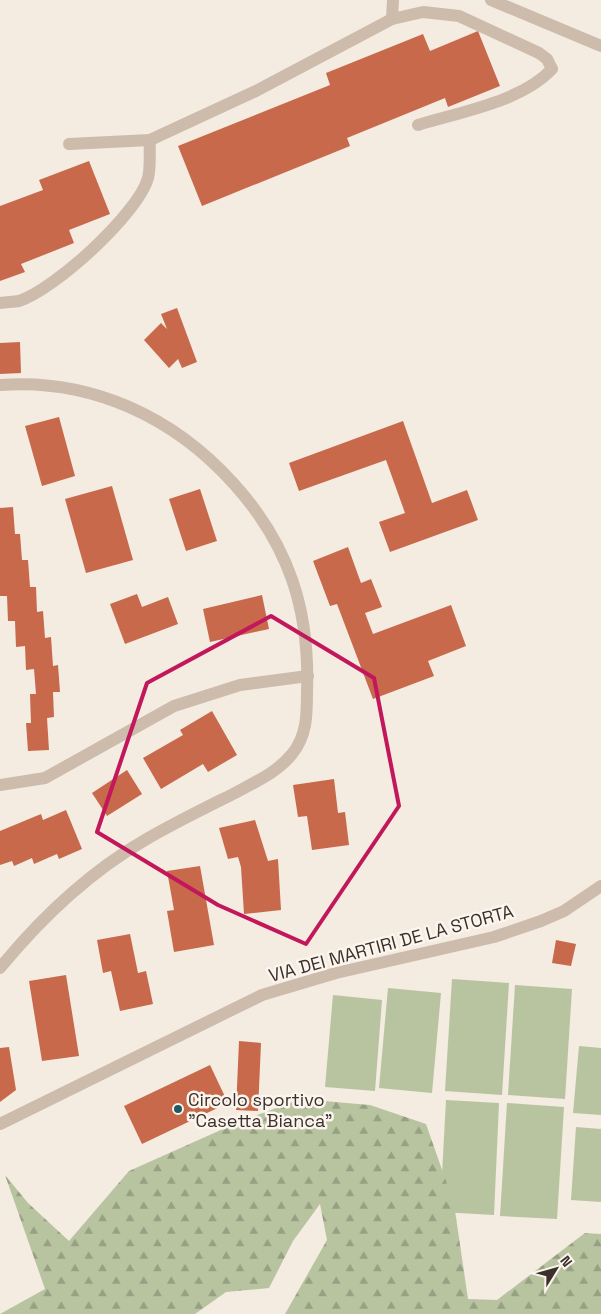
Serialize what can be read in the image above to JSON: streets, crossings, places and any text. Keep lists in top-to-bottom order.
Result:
{
  "streets": {
    "street": ["VIA DEI MARTIRI DE LA STORTA"]
  },
  "places": ["Circolo sportivo \"Casetta Bianca\""],
  "north": "top right"
}
